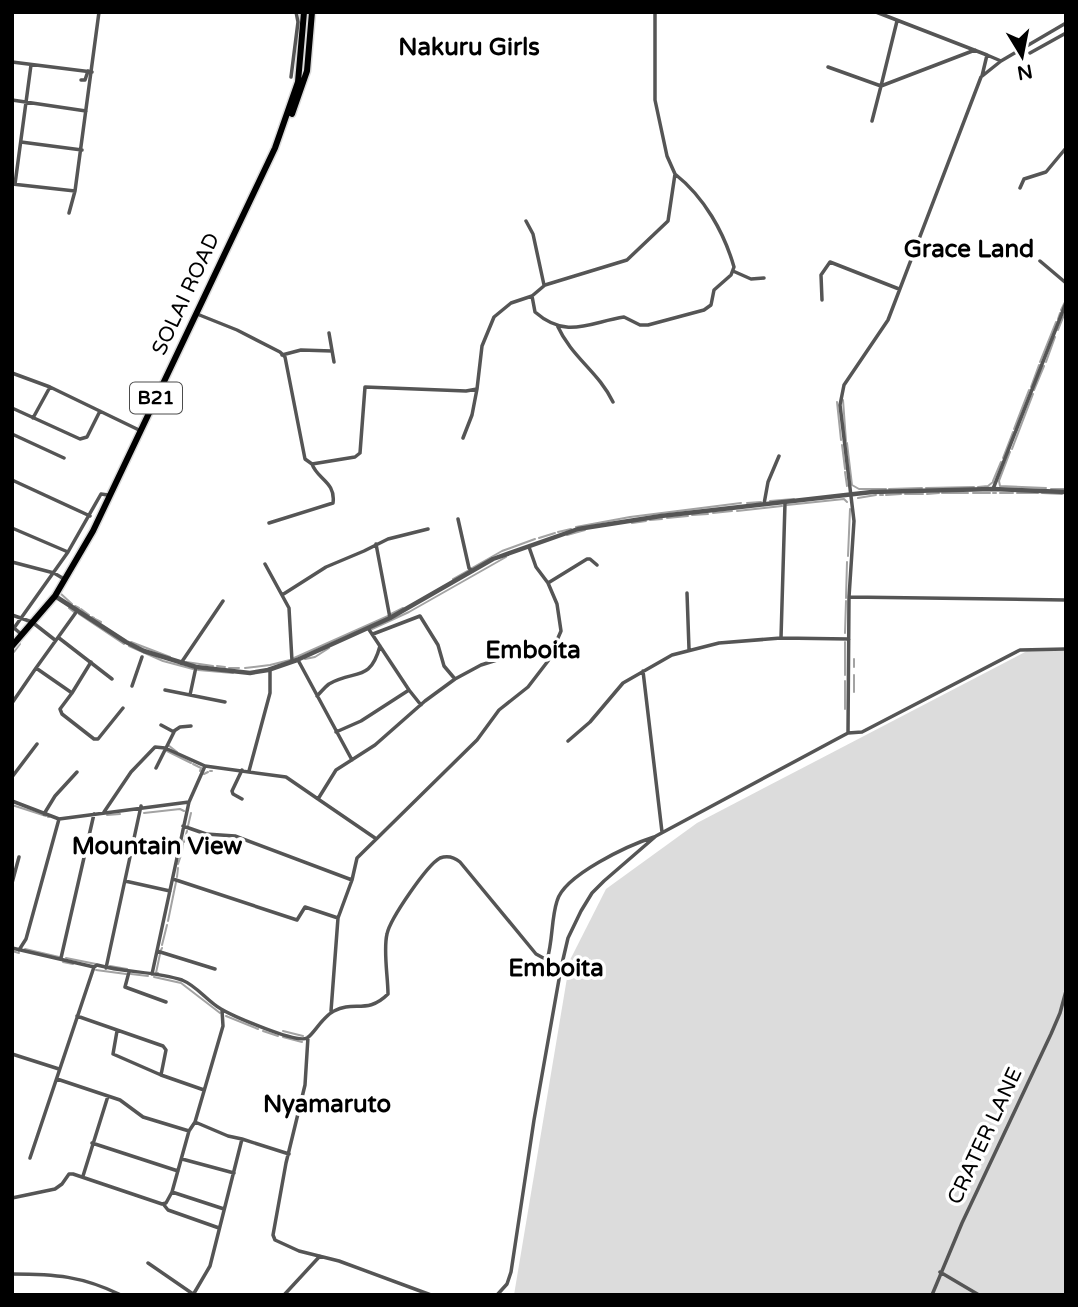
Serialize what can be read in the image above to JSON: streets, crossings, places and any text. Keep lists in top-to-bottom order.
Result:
{
  "streets": {
    "highway": ["SOLAI ROAD", "B21"],
    "street": ["CRATER LANE"]
  },
  "crossings": [
    ["SOLAI ROAD", "B21"]
  ],
  "districts": [
    "Nakuru Girls",
    "Grace Land",
    "Emboita",
    "Mountain View",
    "Emboita",
    "Nyamaruto"
  ],
  "north": "bottom"
}
